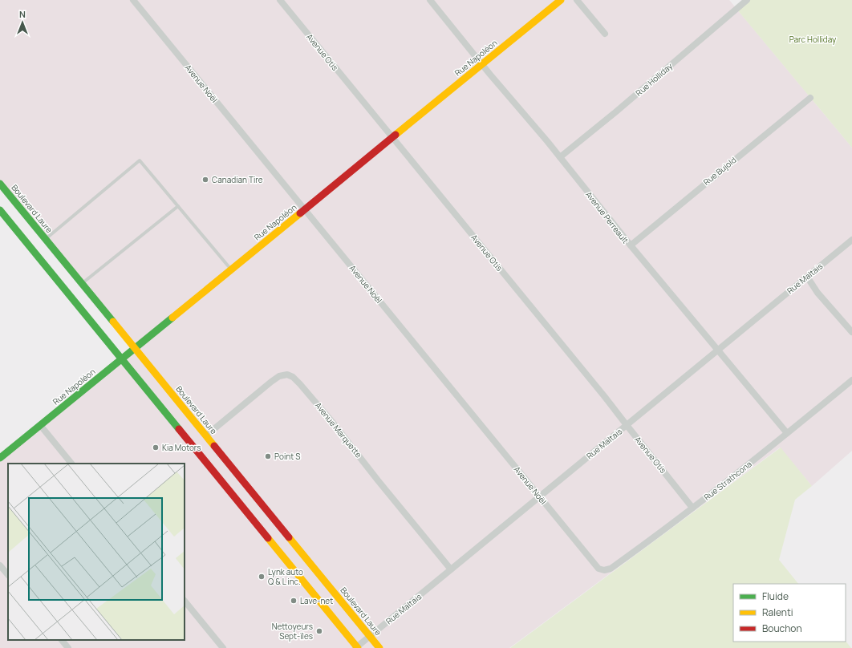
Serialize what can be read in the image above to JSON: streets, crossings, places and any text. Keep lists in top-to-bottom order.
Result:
{
  "streets": {
    "main road": ["Rue Napoléon", "Boulevard Laure"],
    "street": [
      "Avenue Otis",
      "Rue Holliday",
      "Avenue Noël",
      "Rue Bujold",
      "Avenue Perreault",
      "Rue Maltais",
      "Avenue Marquette",
      "Rue Strathcona"
    ]
  },
  "crossings": [
    ["Avenue Otis", "Rue Napoléon"],
    ["Avenue Otis", "Rue Maltais"],
    ["Avenue Otis", "Rue Strathcona"],
    ["Rue Napoléon", "Avenue Noël"],
    ["Rue Napoléon", "Boulevard Laure"],
    ["Rue Napoléon", "Avenue Perreault"],
    ["Rue Holliday", "Avenue Perreault"],
    ["Avenue Noël", "Rue Maltais"],
    ["Avenue Noël", "Rue Strathcona"],
    ["Rue Bujold", "Avenue Perreault"],
    ["Boulevard Laure", "Rue Maltais"],
    ["Boulevard Laure", "Avenue Marquette"],
    ["Avenue Perreault", "Rue Maltais"],
    ["Avenue Perreault", "Rue Strathcona"],
    ["Rue Maltais", "Avenue Marquette"]
  ],
  "parks": ["Parc Holliday"],
  "places": [
    "Canadian Tire",
    "Kia Motors",
    "Point S",
    "Lynk auto Q & L inc.",
    "Lave-net",
    "Nettoyeurs Sept-îles"
  ],
  "legend": ["Fluide", "Ralenti", "Bouchon"],
  "north": "top"
}
